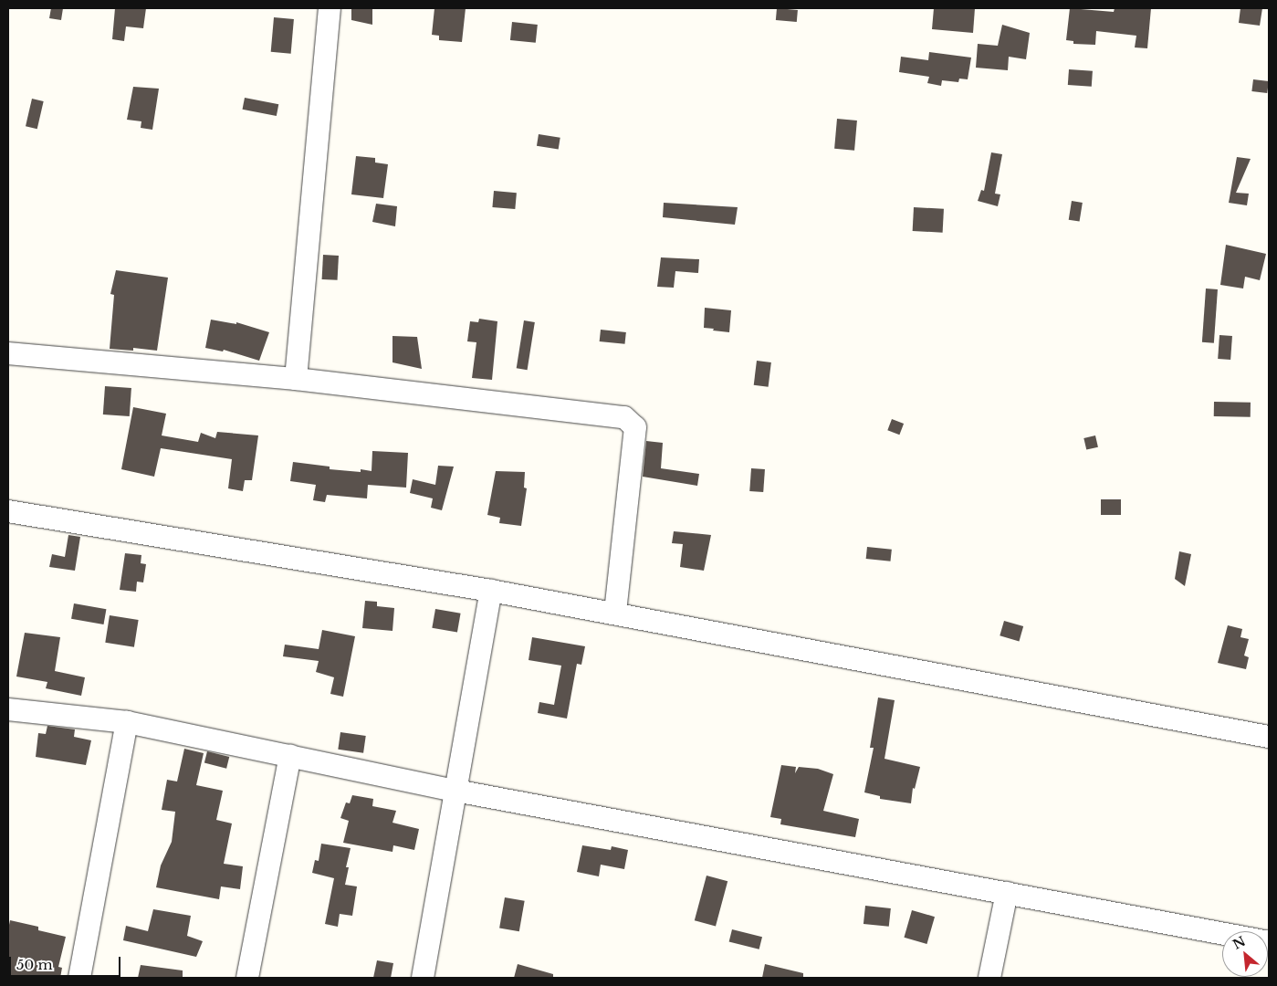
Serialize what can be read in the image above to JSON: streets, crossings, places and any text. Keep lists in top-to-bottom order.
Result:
{
  "scale_bar": "50 m",
  "north": "top left"
}
